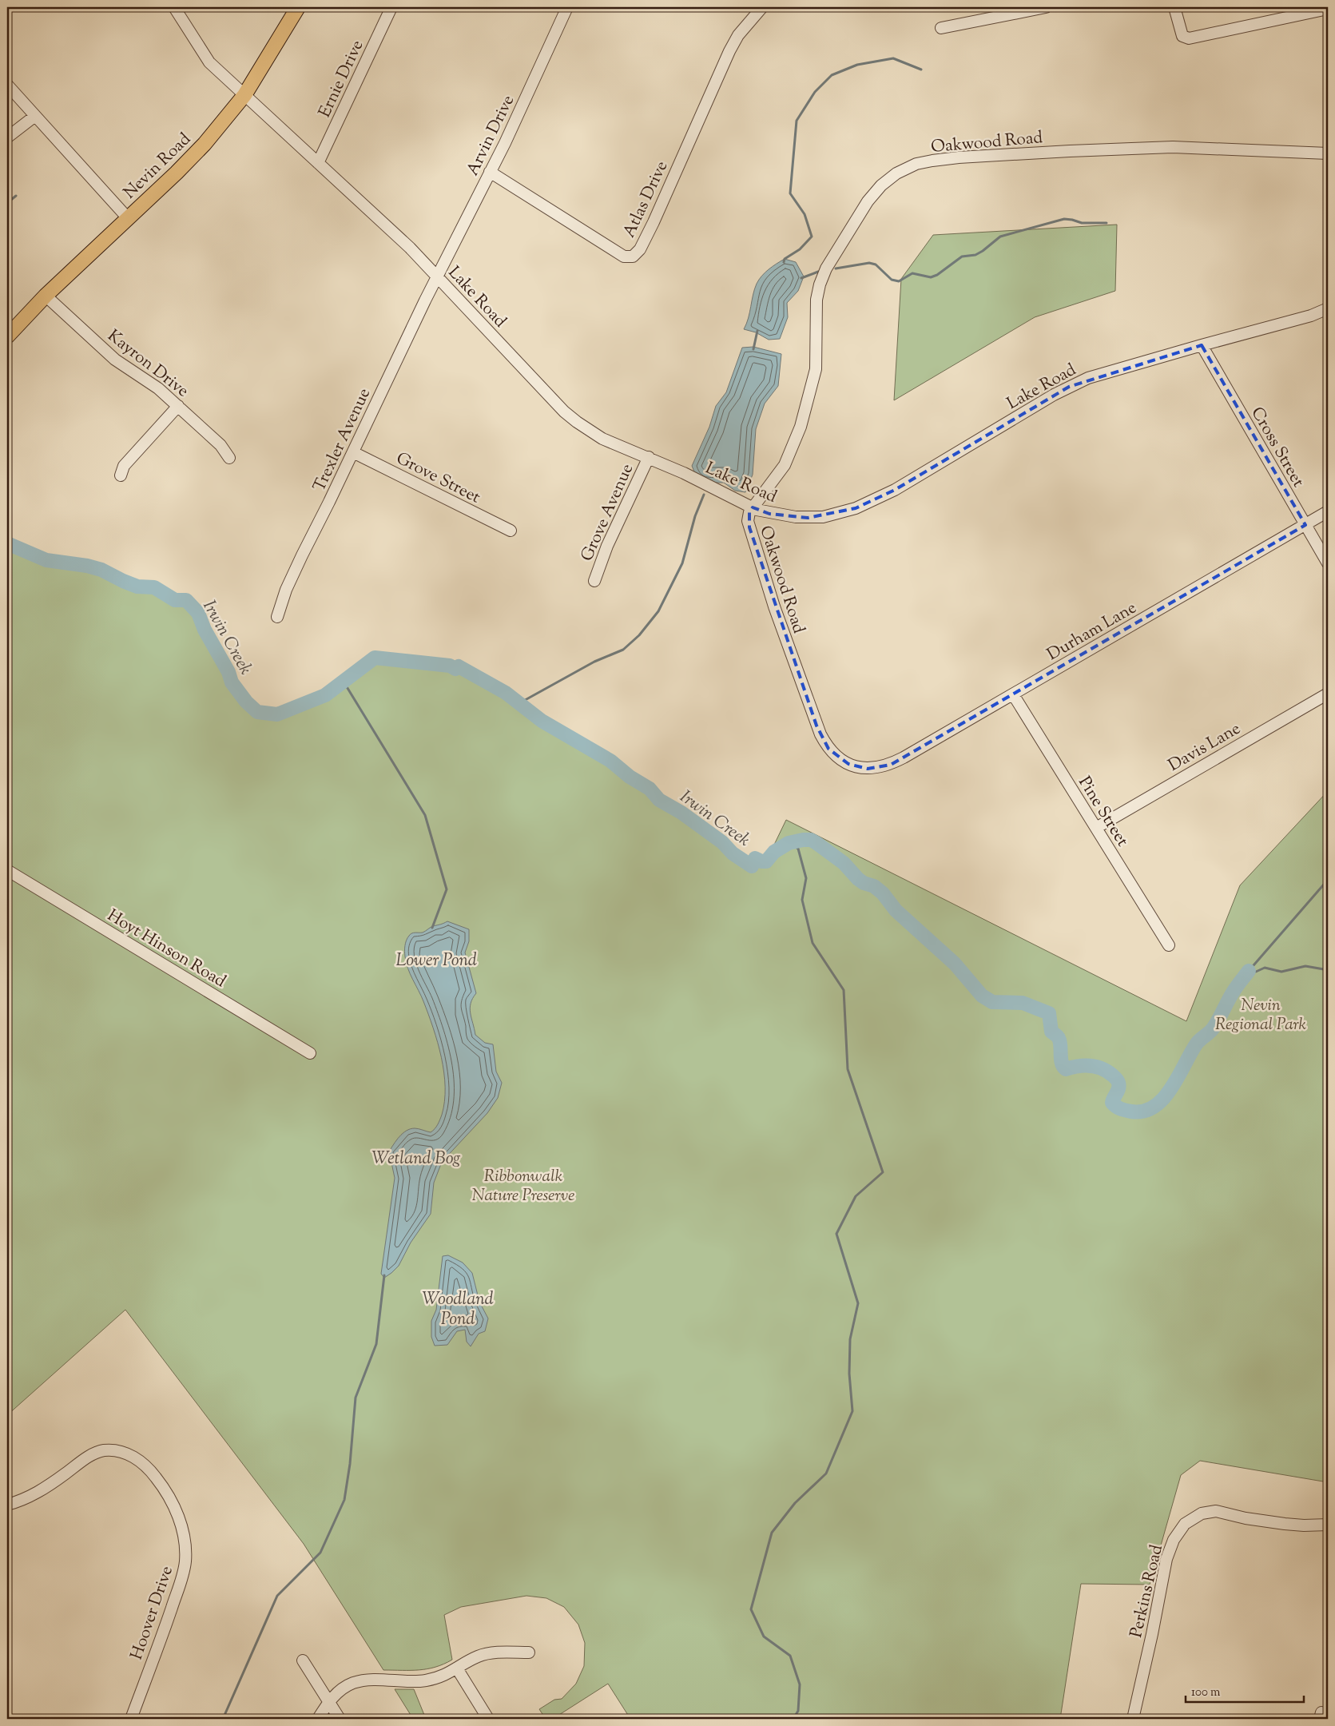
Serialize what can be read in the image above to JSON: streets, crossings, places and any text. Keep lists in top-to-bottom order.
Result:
{
  "streets": {
    "main road": ["Nevin Road"],
    "street": [
      "Ernie Drive",
      "Arvin Drive",
      "Oakwood Road",
      "Atlas Drive",
      "Lake Road",
      "Kayron Drive",
      "Trexler Avenue",
      "Cross Street",
      "Grove Street",
      "Grove Avenue",
      "Durham Lane",
      "Davis Lane",
      "Pine Street",
      "Hoyt Hinson Road",
      "Perkins Road",
      "Hoover Drive"
    ]
  },
  "crossings": [
    ["Ernie Drive", "Lake Road"],
    ["Arvin Drive", "Atlas Drive"],
    ["Arvin Drive", "Lake Road"],
    ["Arvin Drive", "Trexler Avenue"],
    ["Oakwood Road", "Lake Road"],
    ["Oakwood Road", "Durham Lane"],
    ["Nevin Road", "Lake Road"],
    ["Nevin Road", "Kayron Drive"],
    ["Lake Road", "Trexler Avenue"],
    ["Lake Road", "Cross Street"],
    ["Lake Road", "Grove Avenue"],
    ["Trexler Avenue", "Grove Street"],
    ["Cross Street", "Durham Lane"],
    ["Durham Lane", "Pine Street"],
    ["Davis Lane", "Pine Street"]
  ],
  "water": [
    "Irwin Creek",
    "Lower Pond",
    "Wetland Bog",
    "Woodland Pond"
  ],
  "parks": ["Nevin Regional Park", "Ribbonwalk Nature Preserve"],
  "scale_bar": "100 m"
}
